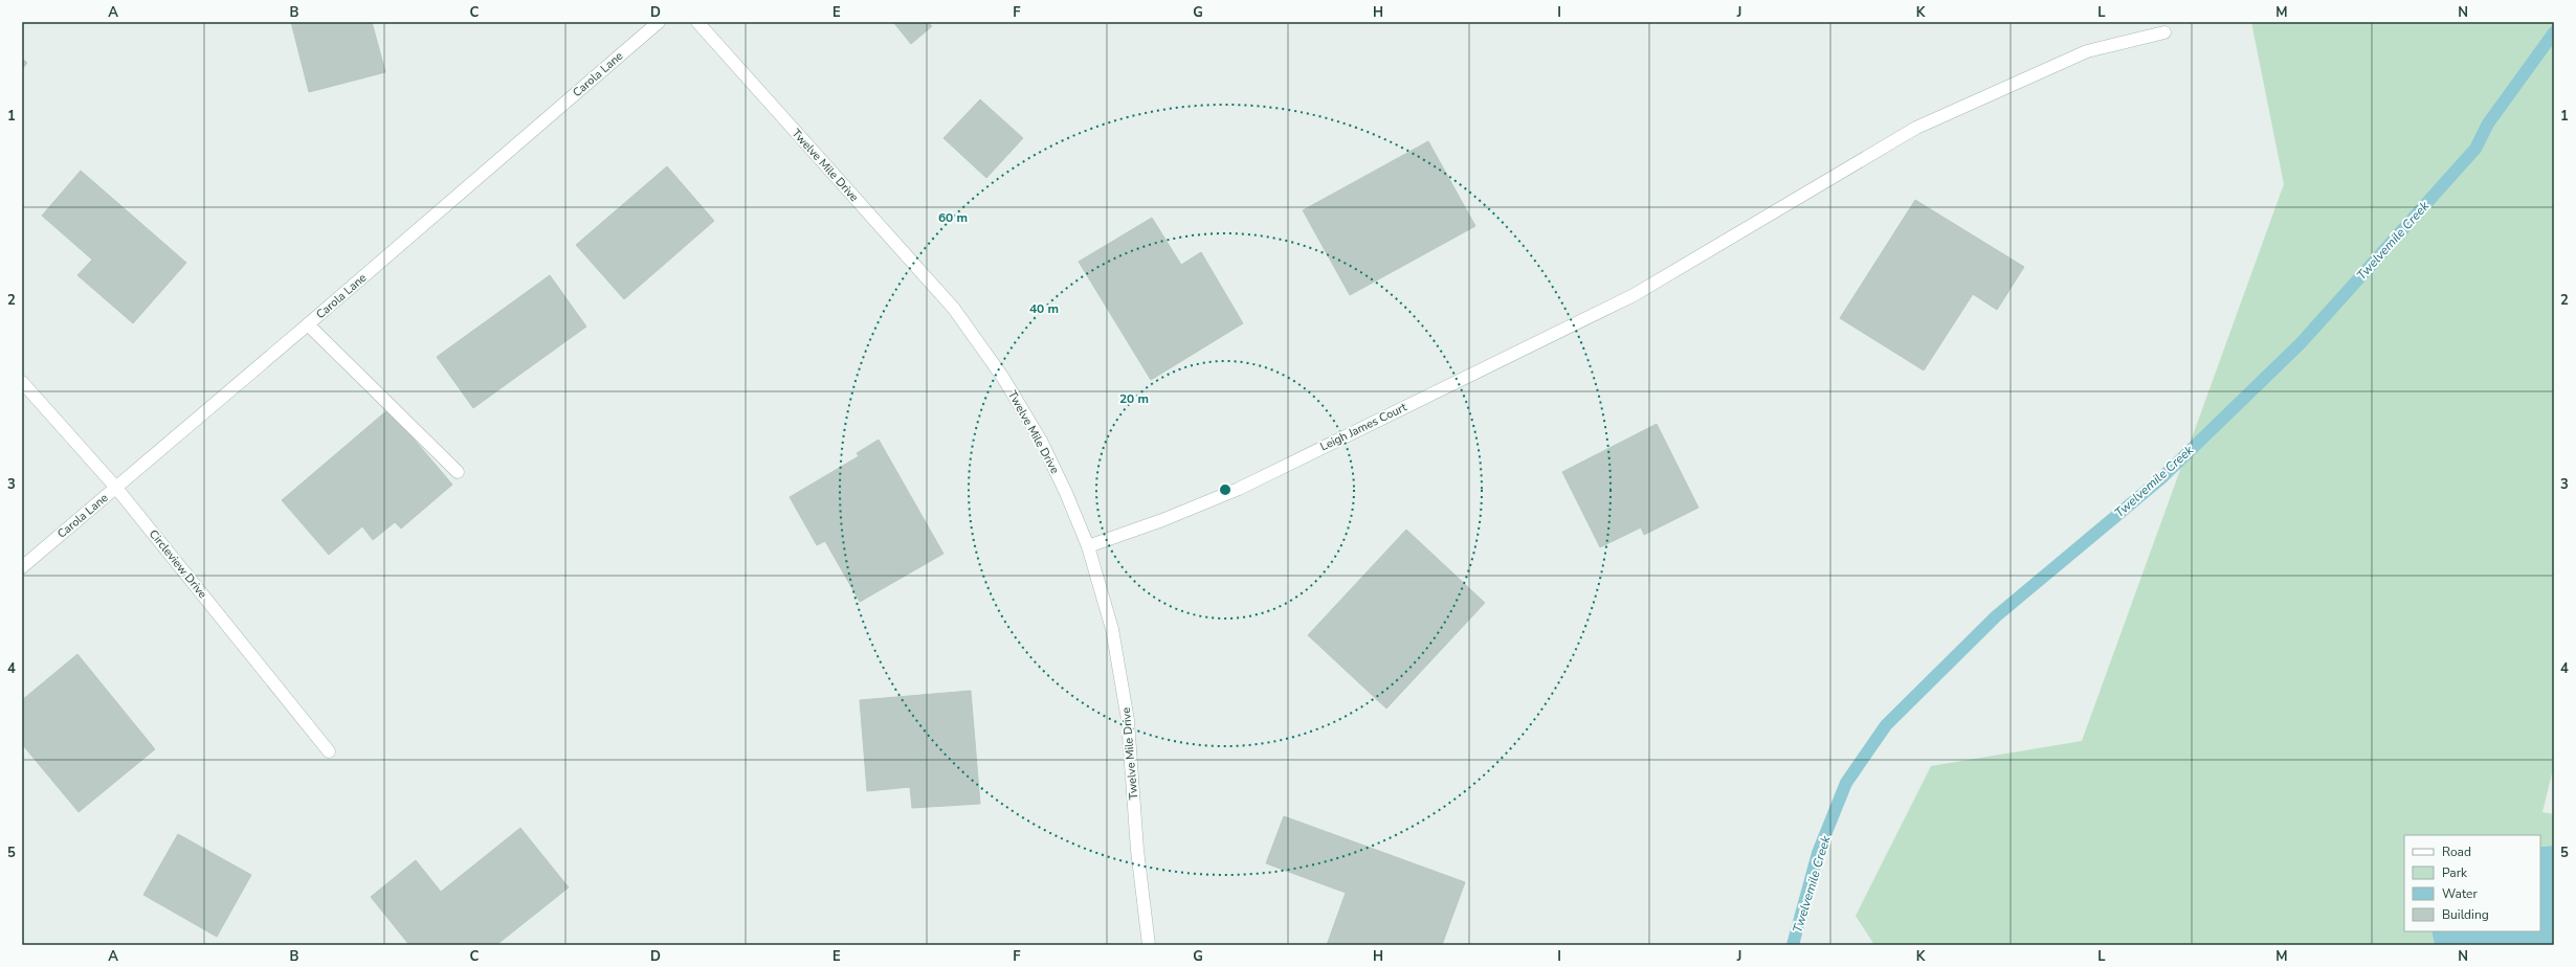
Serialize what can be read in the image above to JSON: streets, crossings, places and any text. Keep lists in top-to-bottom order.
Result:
{
  "streets": {
    "street": [
      "Carola Lane",
      "Twelve Mile Drive",
      "Leigh James Court",
      "Circleview Drive"
    ]
  },
  "crossings": [
    ["Carola Lane", "Circleview Drive"],
    ["Twelve Mile Drive", "Leigh James Court"]
  ],
  "water": ["Twelvemile Creek"],
  "legend": [
    "Road",
    "Park",
    "Water",
    "Building"
  ],
  "grid": {
    "columns": [
      "A",
      "B",
      "C",
      "D",
      "E",
      "F",
      "G",
      "H",
      "I",
      "J",
      "K",
      "L",
      "M",
      "N"
    ],
    "rows": [
      "1",
      "2",
      "3",
      "4",
      "5"
    ]
  },
  "rings": ["60 m", "40 m", "20 m"]
}
